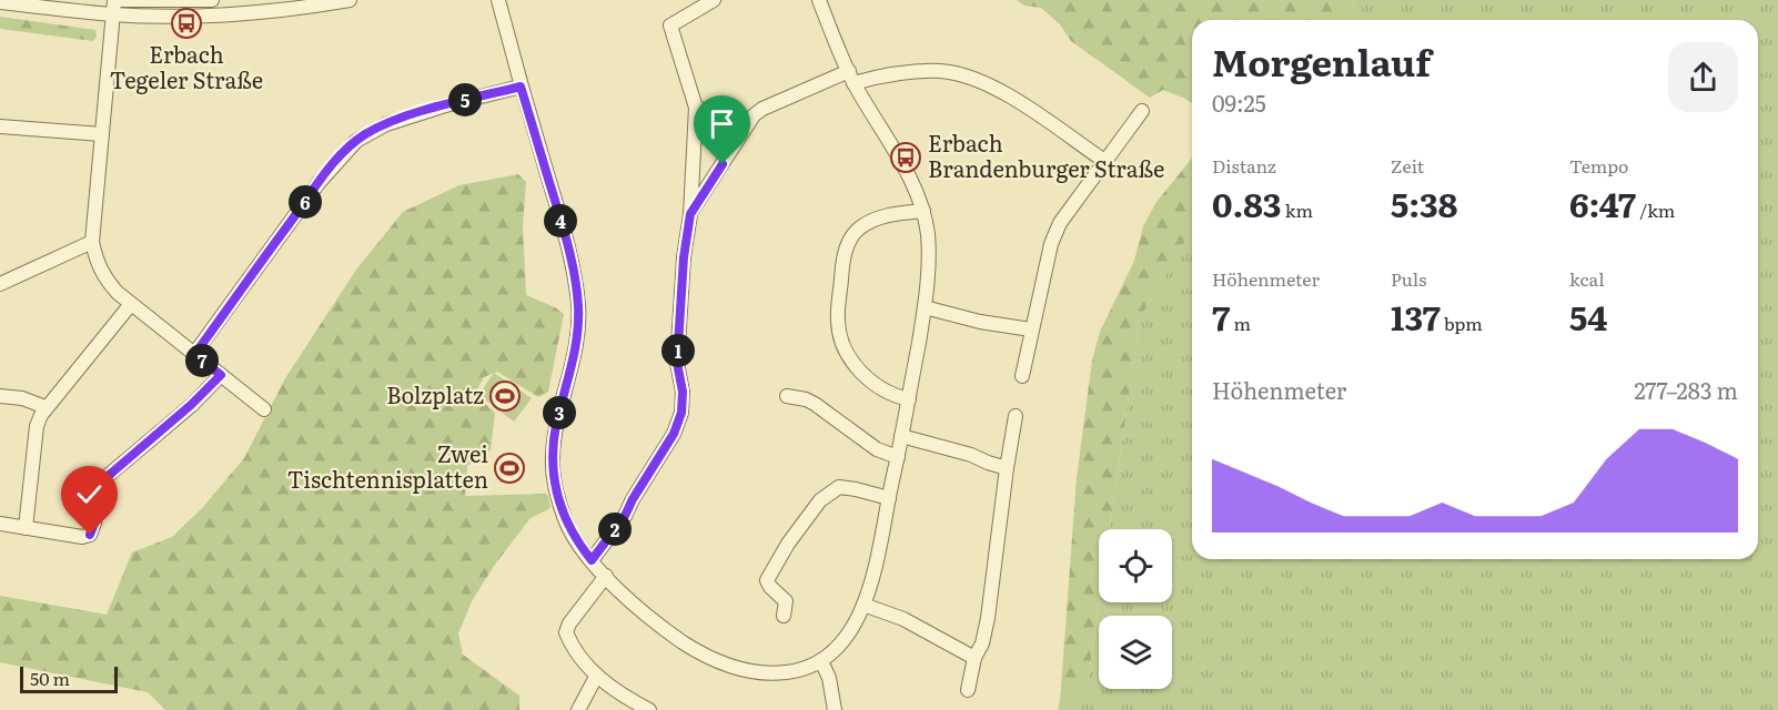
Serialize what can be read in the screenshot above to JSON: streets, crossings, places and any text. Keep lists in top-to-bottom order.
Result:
{
  "places": {
    "bus stop": ["Erbach Tegeler Straße", "Erbach Brandenburger Straße"],
    "sports": ["Bolzplatz", "Zwei Tischtennisplatten"]
  },
  "scale_bar": "50 m",
  "page": {
    "heading": ["Morgenlauf", "09:25"],
    "pins": [
      "5",
      "6",
      "4",
      "1",
      "7",
      "3",
      "2"
    ],
    "stats": [
      ["Distanz", "0.83 km"],
      ["Zeit", "5:38"],
      ["Tempo", "6:47 /km"],
      ["Höhenmeter", "7 m"],
      ["Puls", "137 bpm"],
      ["kcal", "54"]
    ],
    "chart": ["Höhenmeter", "277–283 m"],
    "scale": "50 m"
  }
}
